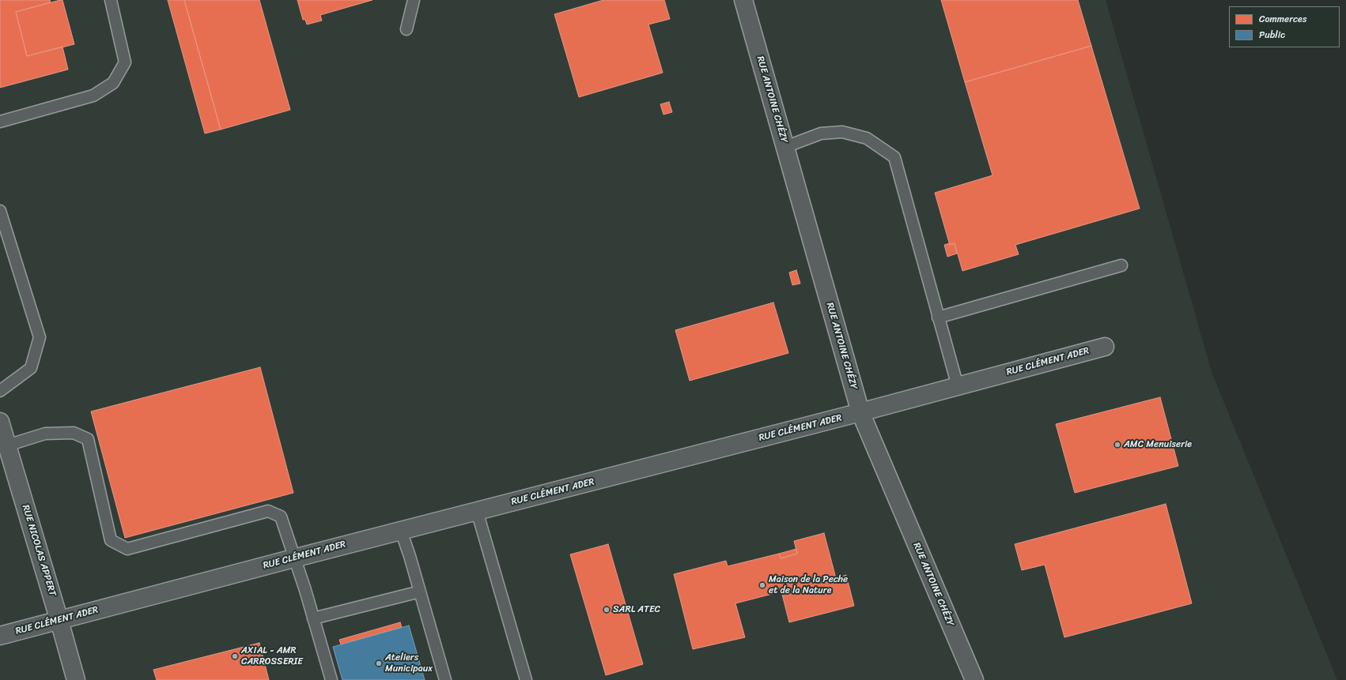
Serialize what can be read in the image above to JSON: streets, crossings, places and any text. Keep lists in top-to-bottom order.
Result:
{
  "streets": {
    "street": ["RUE ANTOINE CHÉZY", "RUE CLÉMENT ADER", "RUE NICOLAS APPERT"]
  },
  "crossings": [
    ["RUE ANTOINE CHÉZY", "RUE CLÉMENT ADER"],
    ["RUE CLÉMENT ADER", "RUE NICOLAS APPERT"]
  ],
  "places": [
    "AMC Menuiserie",
    "Maison de la Peche et de la Nature",
    "SARL ATEC",
    "AXIAL - AMR CARROSSERIE",
    "Ateliers Municipaux"
  ],
  "legend": ["Commerces", "Public"]
}
